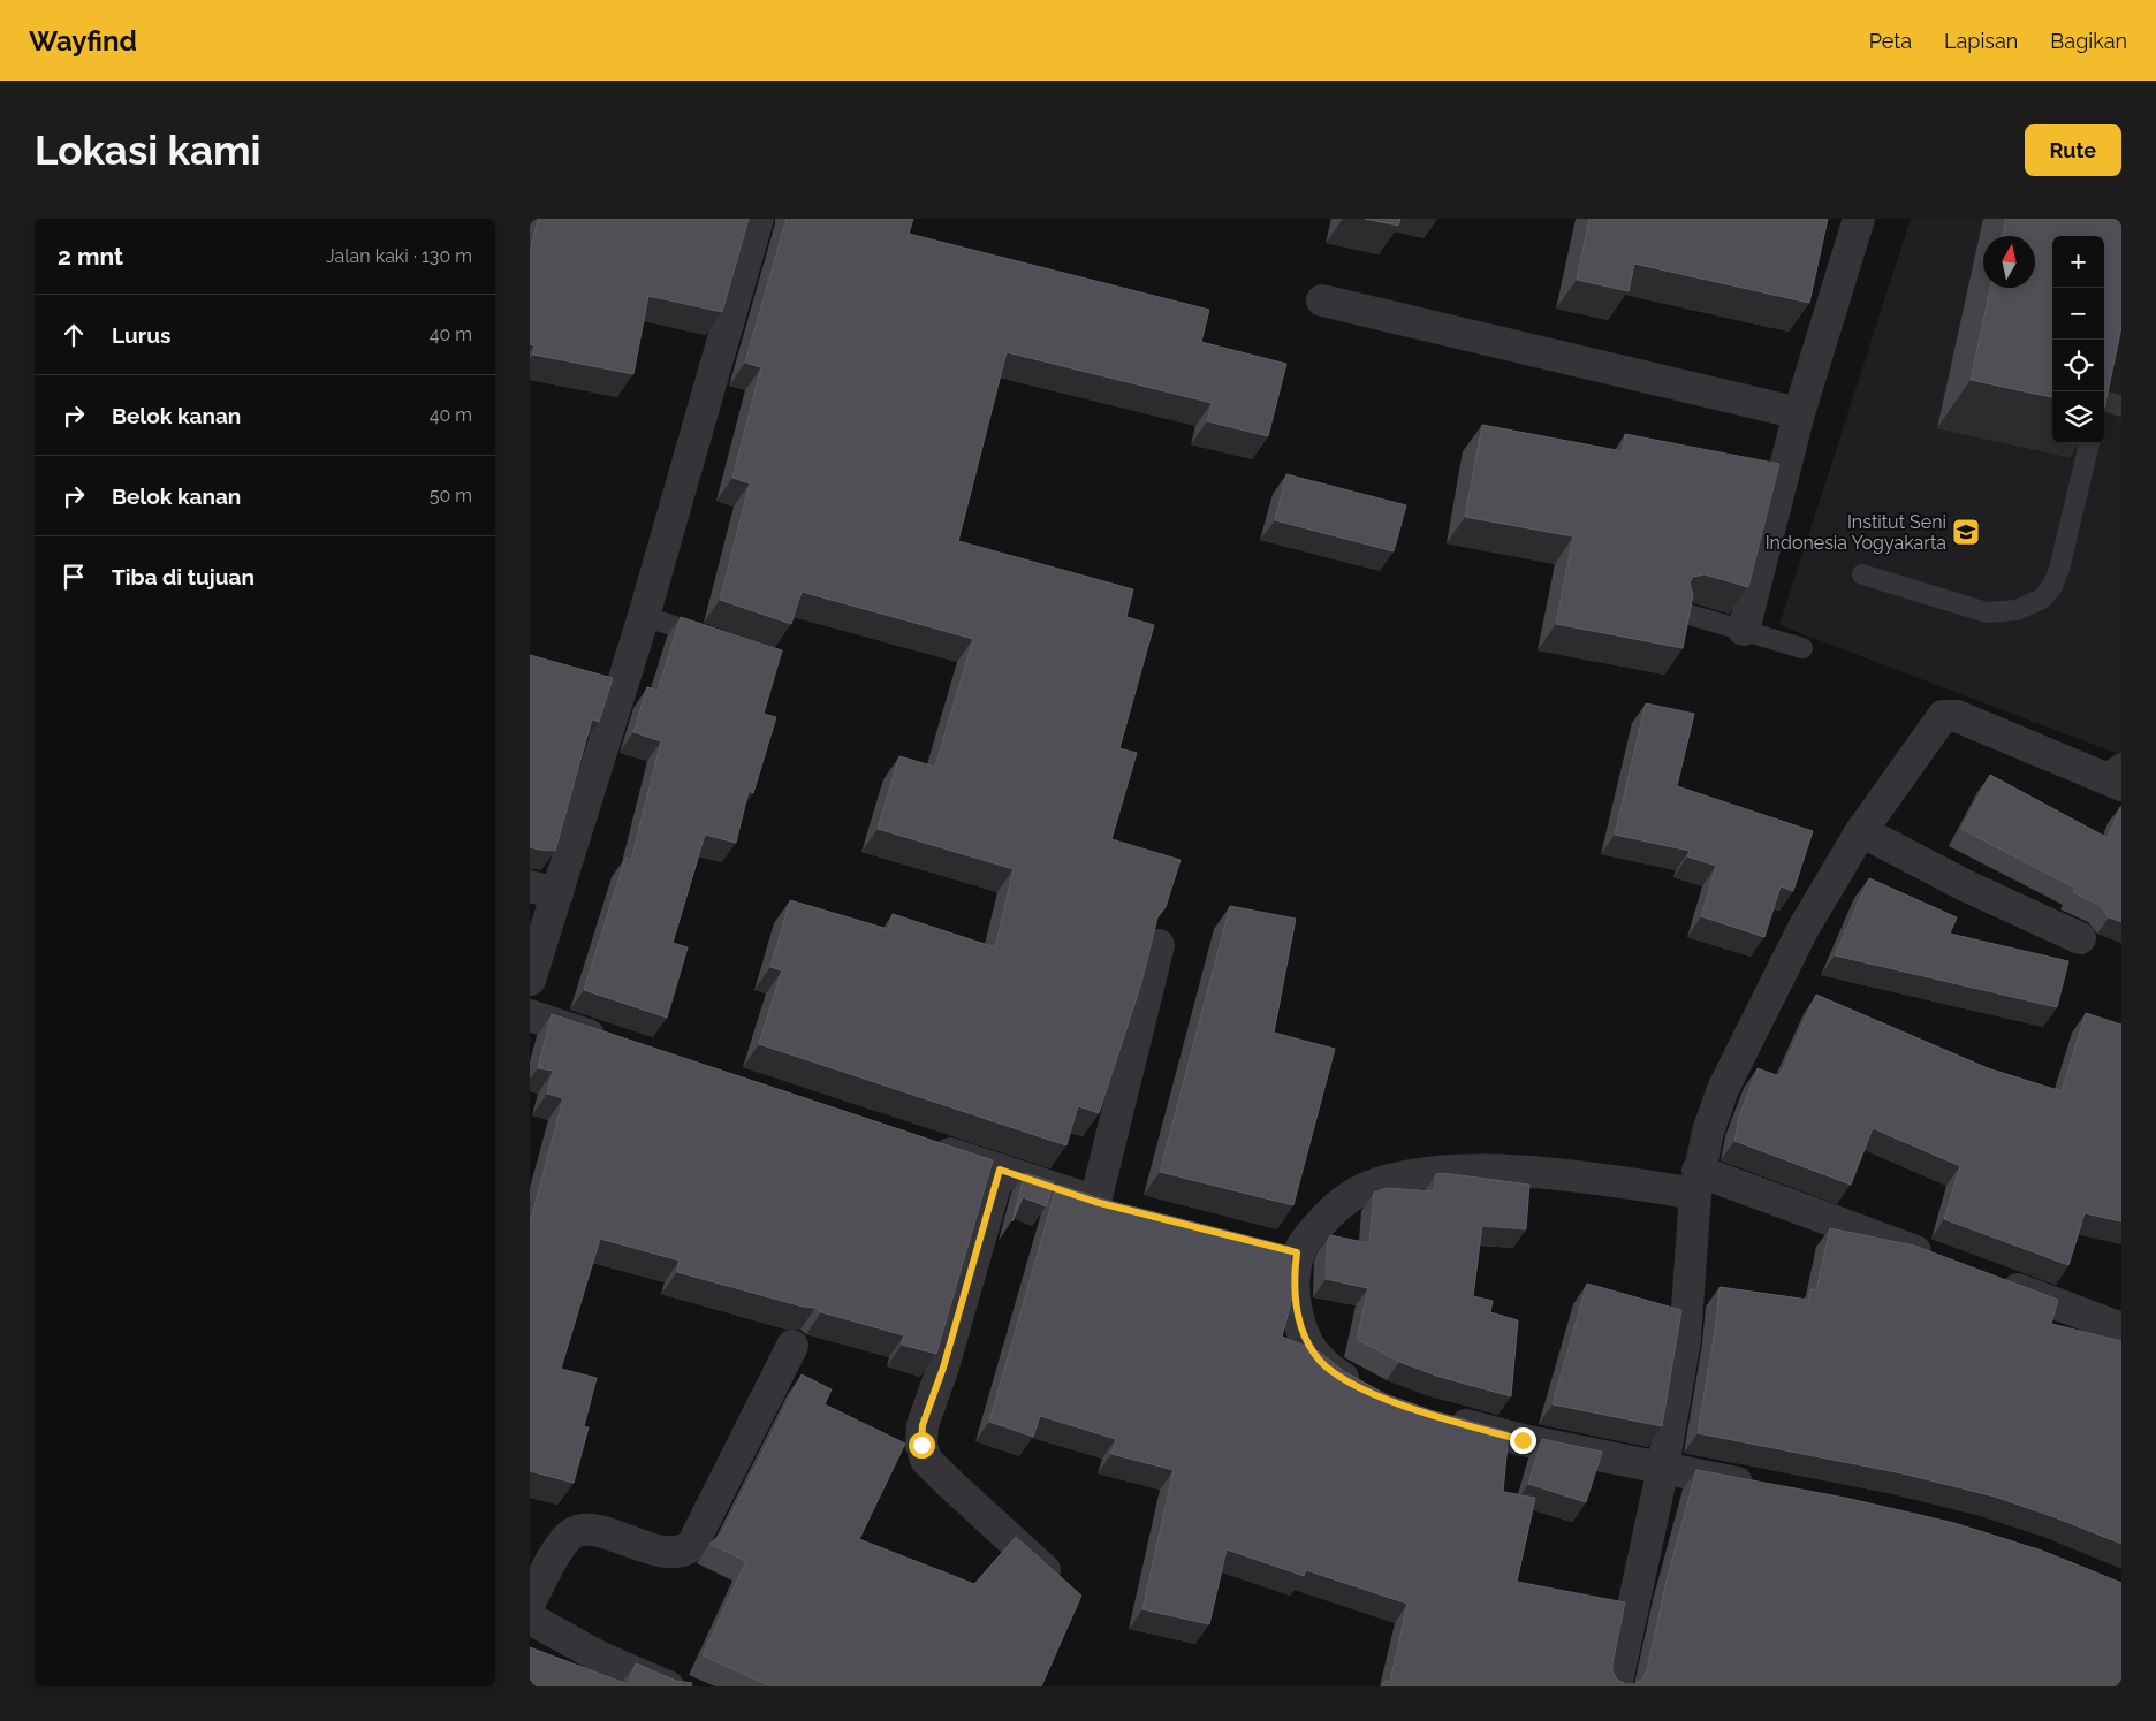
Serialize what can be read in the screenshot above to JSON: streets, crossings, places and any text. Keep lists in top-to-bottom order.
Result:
{
  "places": {
    "school or university": ["Institut Seni Indonesia Yogyakarta"]
  },
  "north": "top",
  "page": {
    "header": "Wayfind",
    "nav": ["Peta", "Lapisan", "Bagikan"],
    "buttons": "Rute",
    "title": "Lokasi kami",
    "heading": ["2 mnt", "Jalan kaki · 130 m"],
    "map_buttons": ["+", "−"],
    "list": [
      ["Lurus", "40 m"],
      ["Belok kanan", "40 m"],
      ["Belok kanan", "50 m"],
      "Tiba di tujuan"
    ]
  }
}
